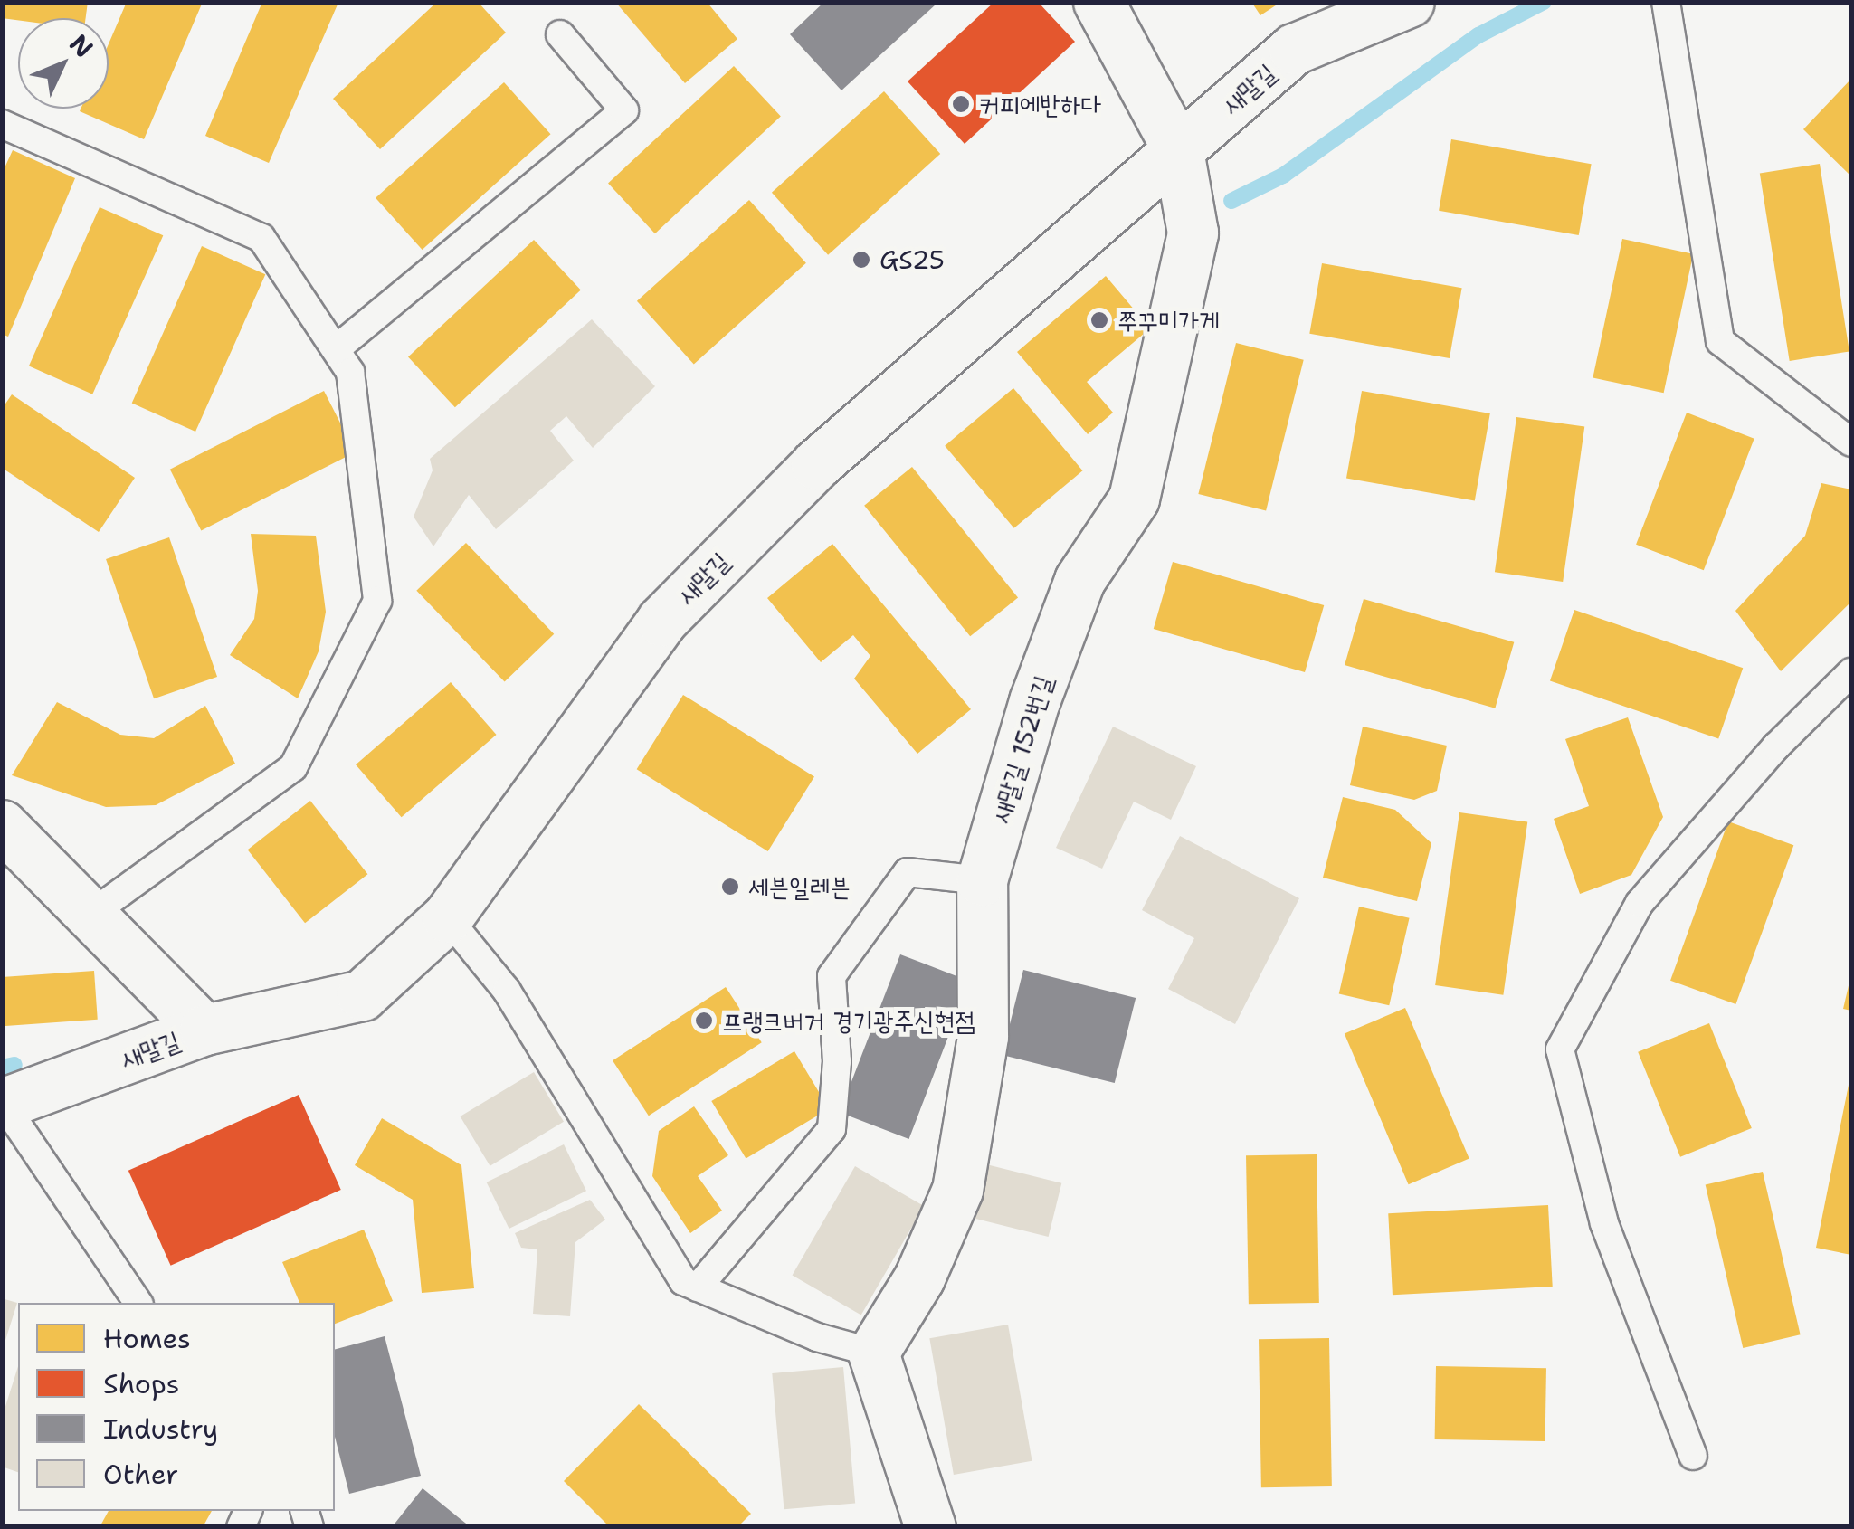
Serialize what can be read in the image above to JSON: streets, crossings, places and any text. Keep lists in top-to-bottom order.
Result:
{
  "streets": {
    "street": ["새말길", "새말길 152번길"]
  },
  "crossings": [
    ["새말길", "새말길 152번길"]
  ],
  "places": [
    "커피에반하다",
    "GS25",
    "쭈꾸미가게",
    "세븐일레븐",
    "프랭크버거 경기광주신현점"
  ],
  "legend": [
    "Homes",
    "Shops",
    "Industry",
    "Other"
  ],
  "north": "top right"
}
